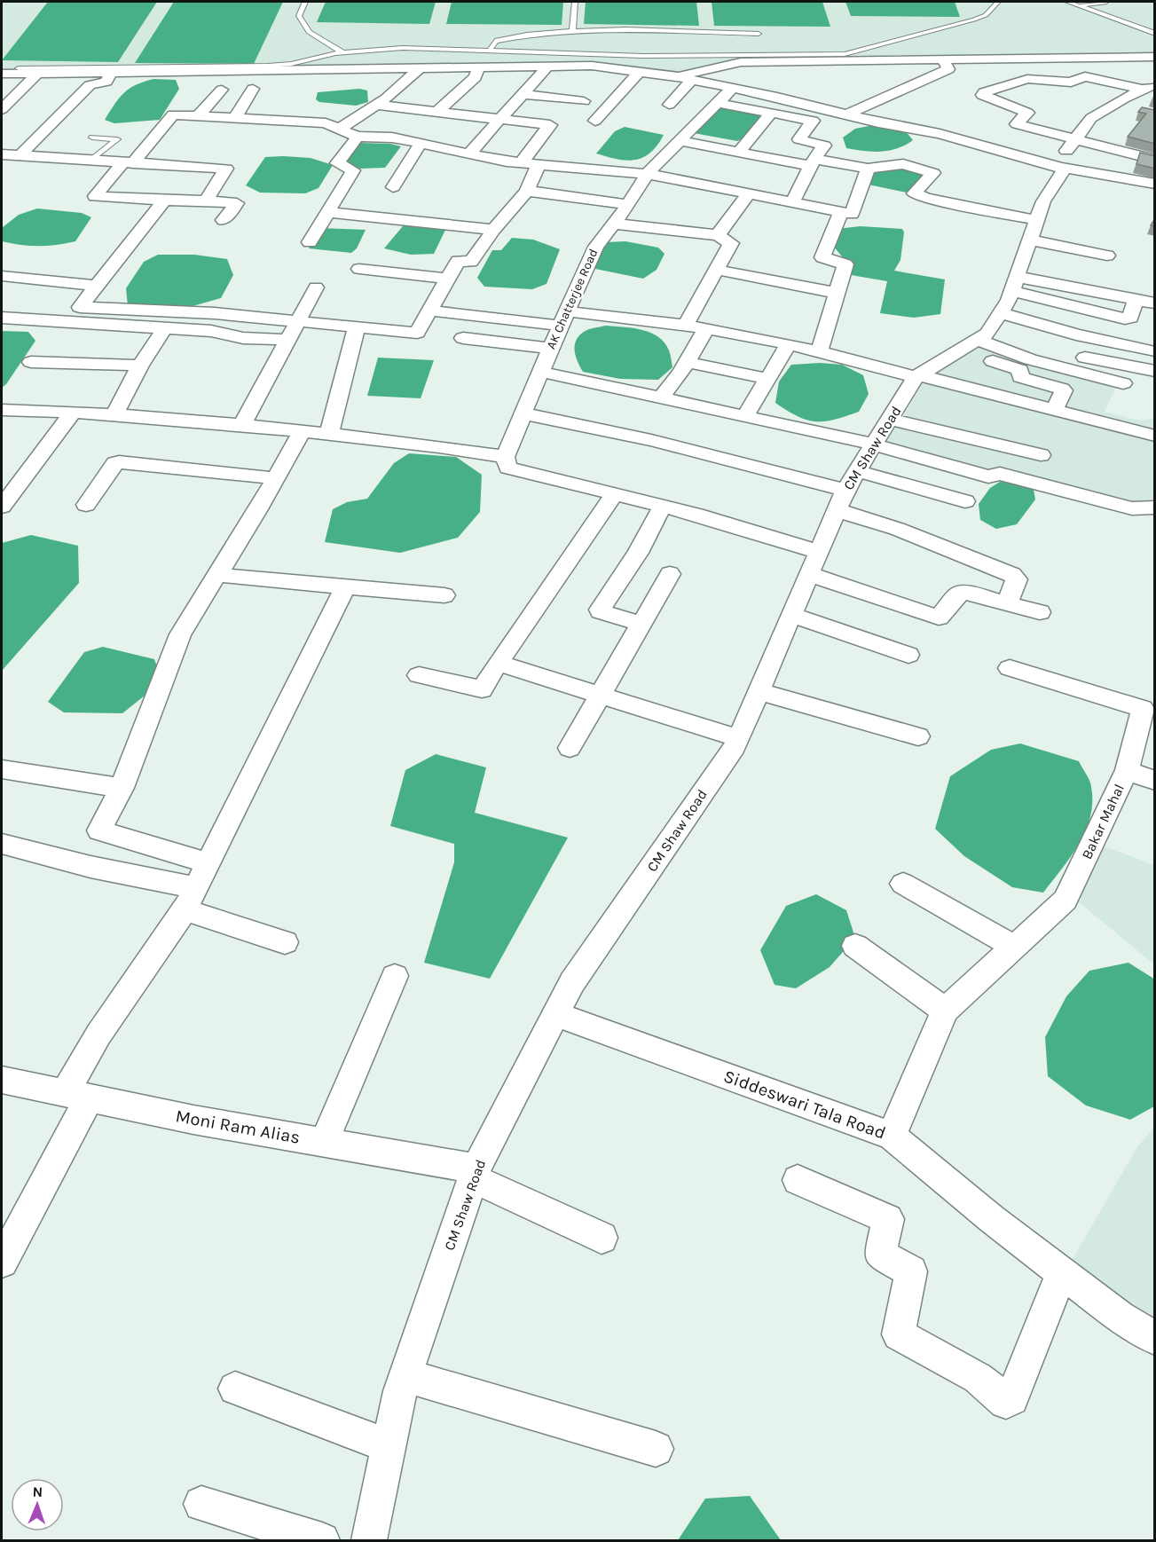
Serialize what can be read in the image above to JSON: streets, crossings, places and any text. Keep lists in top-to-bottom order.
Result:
{
  "streets": {
    "street": [
      "AK Chatterjee Road",
      "CM Shaw Road",
      "Bakar Mahal",
      "Siddeswari Tala Road",
      "Moni Ram Alias"
    ]
  },
  "crossings": [
    ["CM Shaw Road", "Siddeswari Tala Road"],
    ["CM Shaw Road", "Moni Ram Alias"]
  ],
  "north": "top"
}
